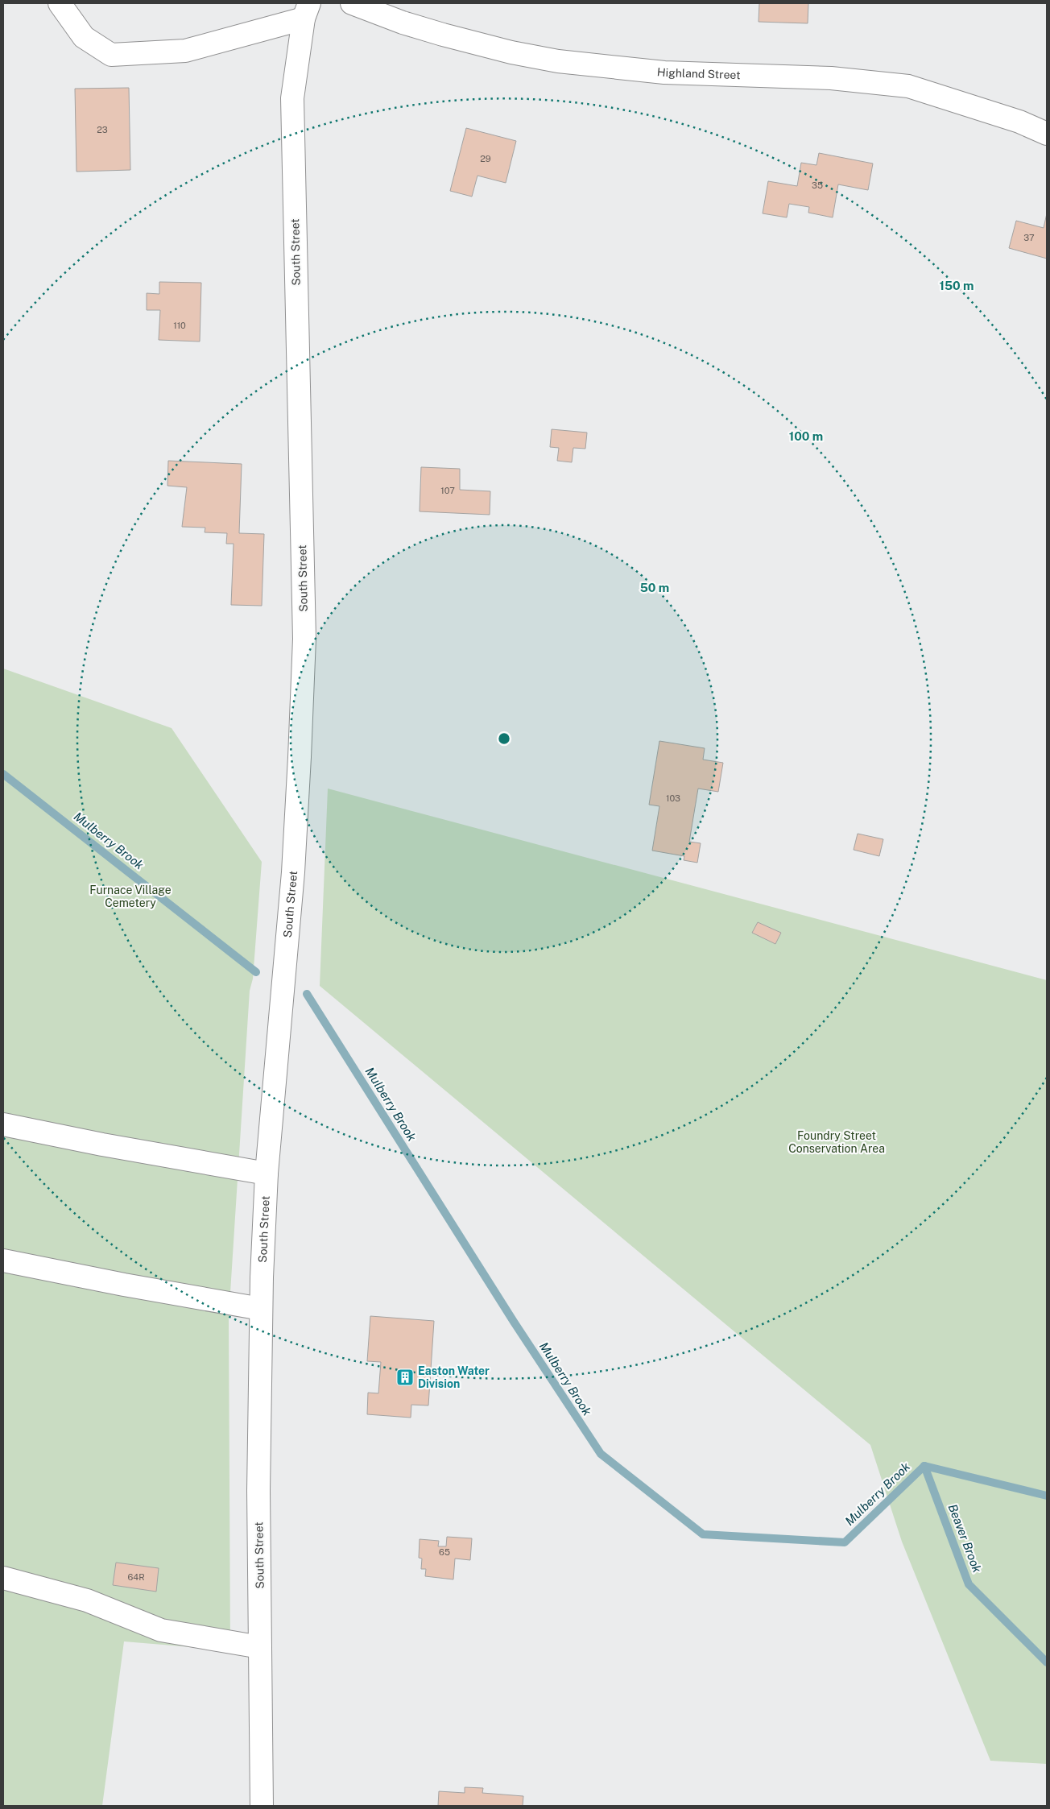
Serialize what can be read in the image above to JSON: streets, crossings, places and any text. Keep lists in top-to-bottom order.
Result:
{
  "streets": {
    "street": ["Highland Street", "South Street"]
  },
  "water": ["Mulberry Brook", "Beaver Brook"],
  "parks": ["Furnace Village Cemetery", "Foundry Street Conservation Area"],
  "places": {
    "building": ["Easton Water Division"]
  },
  "house_numbers": [
    "23",
    "29",
    "35",
    "37",
    "110",
    "107",
    "103",
    "65",
    "64R"
  ],
  "rings": ["150 m", "100 m", "50 m"]
}
